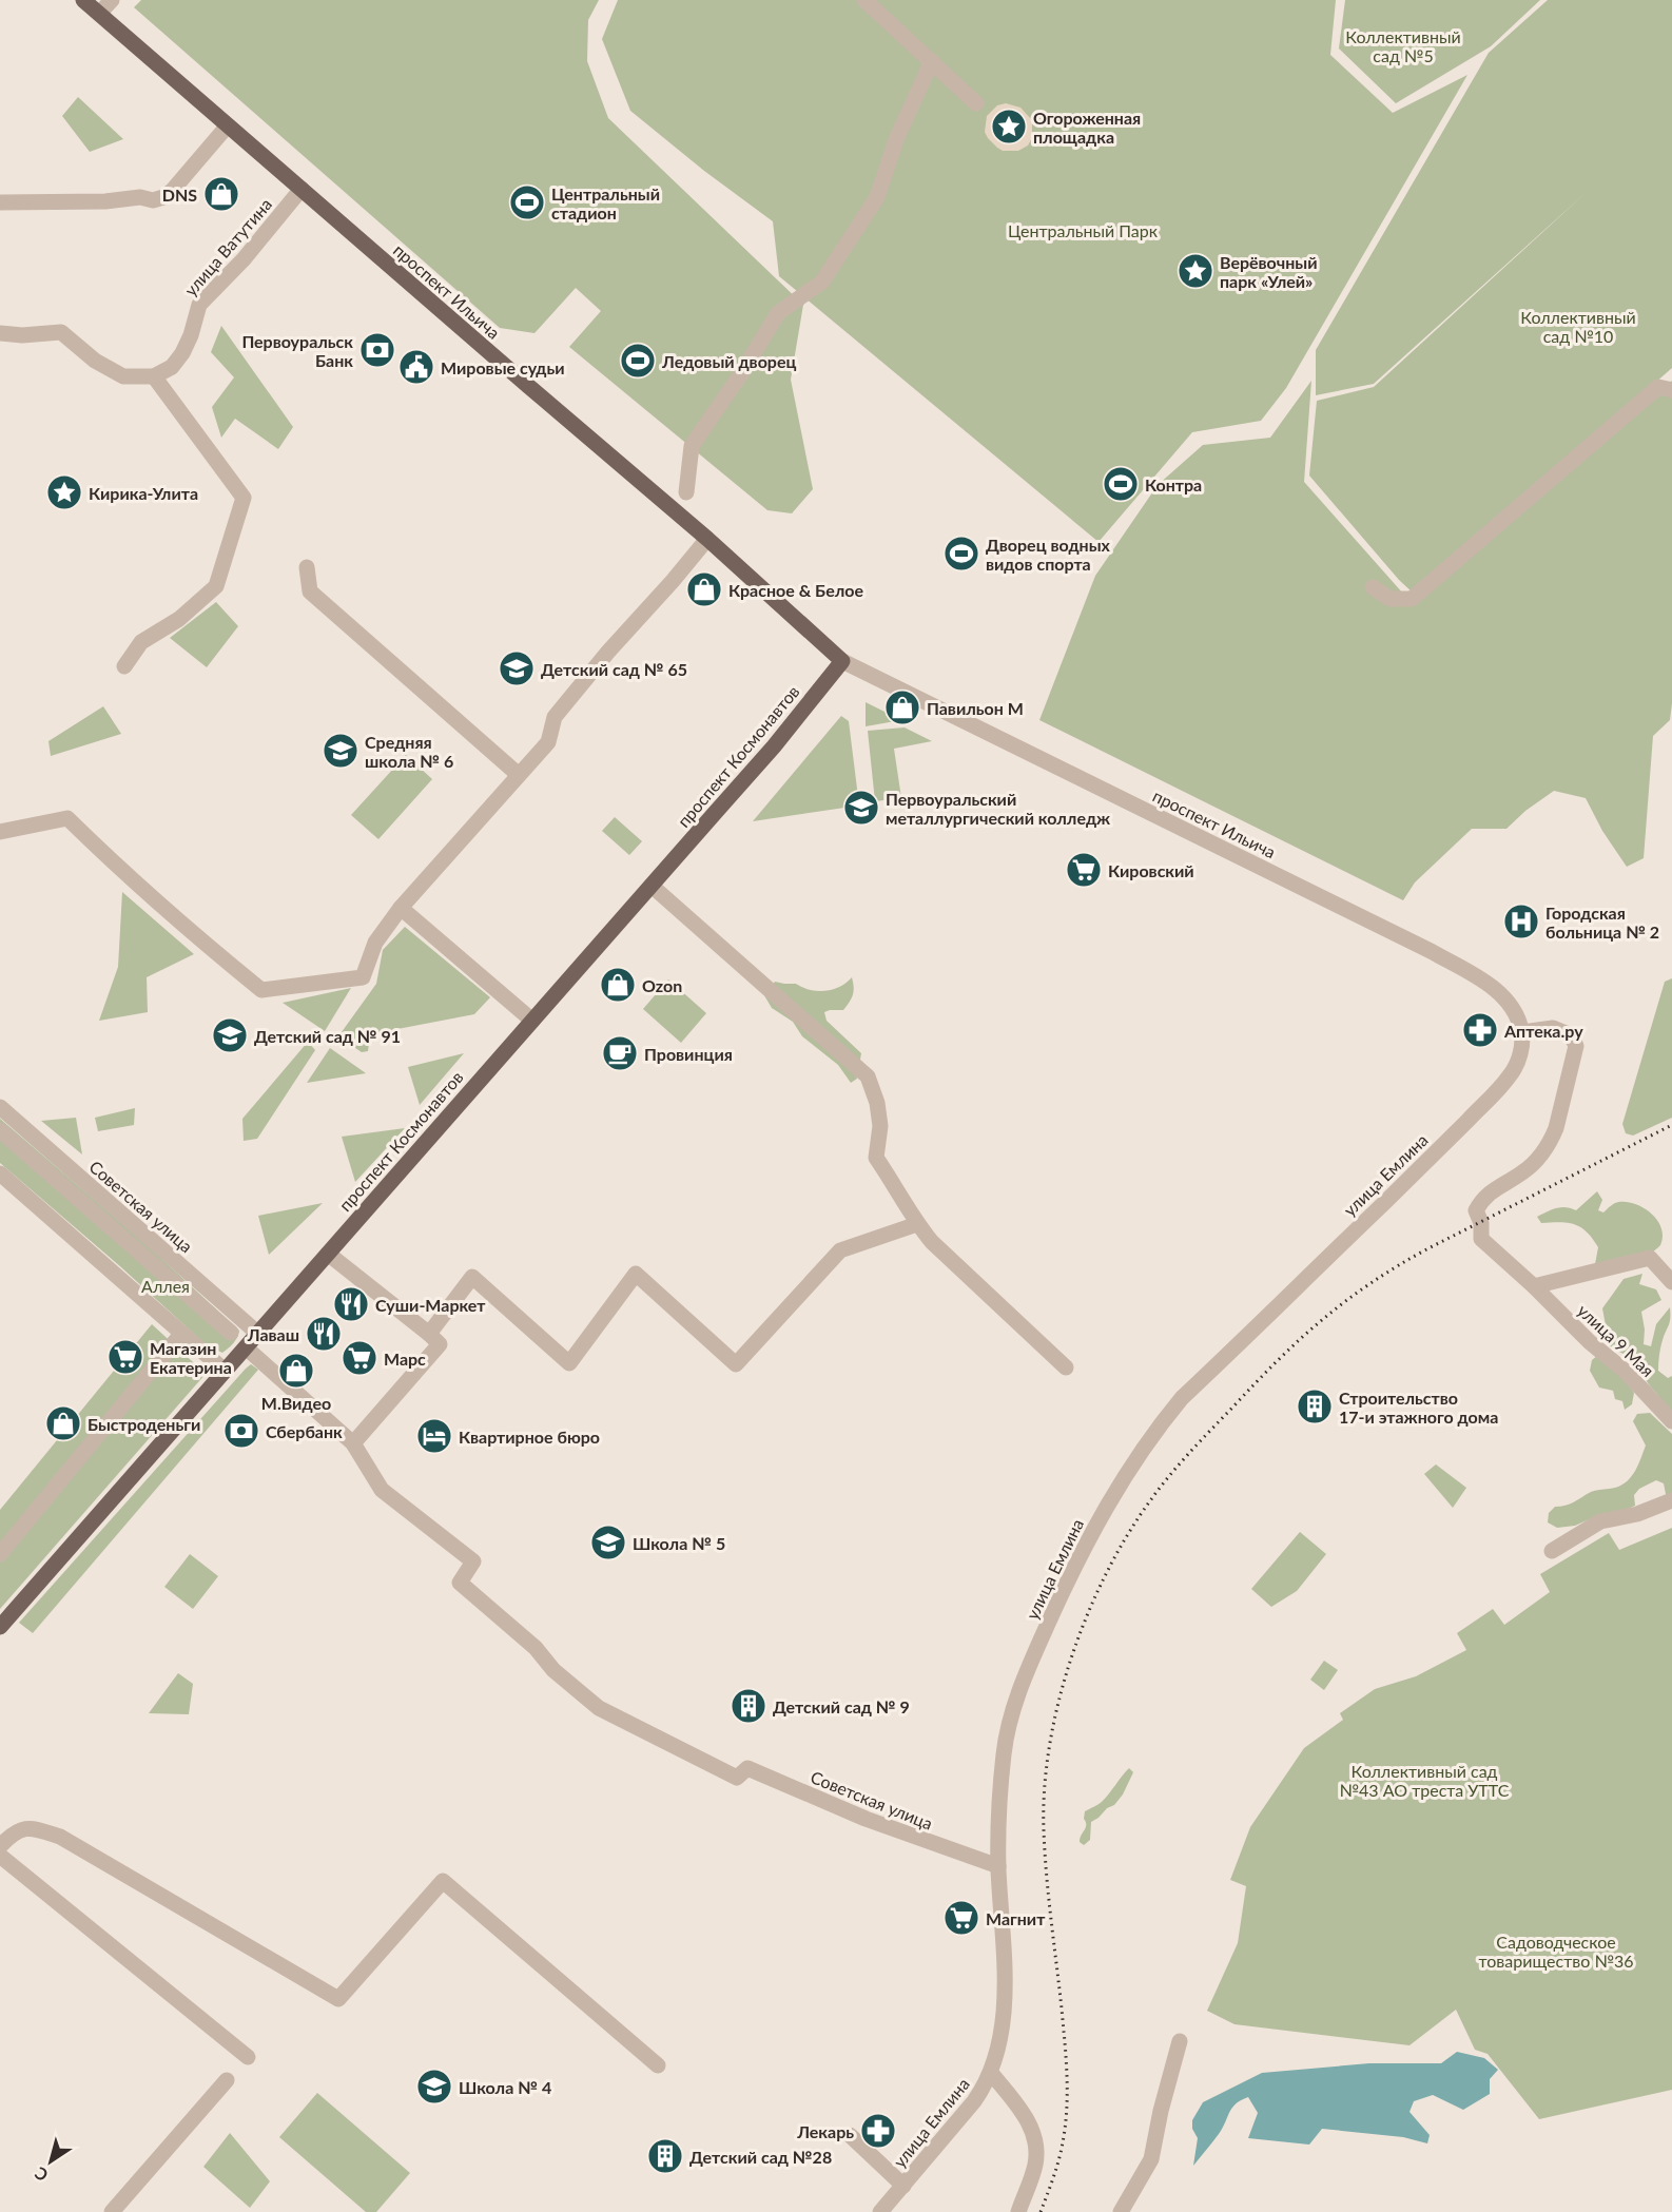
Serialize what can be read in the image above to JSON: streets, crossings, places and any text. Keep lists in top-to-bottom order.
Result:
{
  "streets": {
    "main road": ["проспект Ильича", "проспект Космонавтов"],
    "street": [
      "улица Ватутина",
      "улица Емлина",
      "Советская улица",
      "улица 9 Мая"
    ]
  },
  "crossings": [
    ["улица Ватутина", "проспект Ильича"],
    ["проспект Ильича", "проспект Космонавтов"],
    ["проспект Ильича", "улица Емлина"],
    ["проспект Ильича", "улица 9 Мая"],
    ["проспект Космонавтов", "Советская улица"],
    ["улица Емлина", "Советская улица"],
    ["улица Емлина", "улица 9 Мая"]
  ],
  "parks": [
    "Коллективный сад №5",
    "Центральный Парк",
    "Коллективный сад №10",
    "Аллея",
    "Коллективный сад №43 АО треста УТТС",
    "Садоводческое товарищество №36"
  ],
  "places": {
    "place": ["Огороженная площадка", "Верёвочный парк «Улей»", "Кирика-Улита"],
    "shop": [
      "DNS",
      "Красное & Белое",
      "Павильон М",
      "Ozon",
      "М.Видео",
      "Быстроденьги"
    ],
    "sports": [
      "Центральный стадион",
      "Ледовый дворец",
      "Контра",
      "Дворец водных видов спорта"
    ],
    "bank": ["Первоуральск Банк", "Сбербанк"],
    "public building": ["Мировые судьи"],
    "school or university": [
      "Детский сад № 65",
      "Средняя школа № 6",
      "Первоуральский металлургический колледж",
      "Детский сад № 91",
      "Школа № 5",
      "Школа № 4"
    ],
    "supermarket": [
      "Кировский",
      "Магазин Екатерина",
      "Марс",
      "Магнит"
    ],
    "hospital": ["Городская больница № 2"],
    "pharmacy": ["Аптека.ру", "Лекарь"],
    "cafe": ["Провинция"],
    "restaurant": ["Суши-Маркет", "Лаваш"],
    "building": ["Строительство 17-и этажного дома", "Детский сад № 9", "Детский сад №28"],
    "hotel": ["Квартирное бюро"]
  },
  "north": "bottom left"
}
